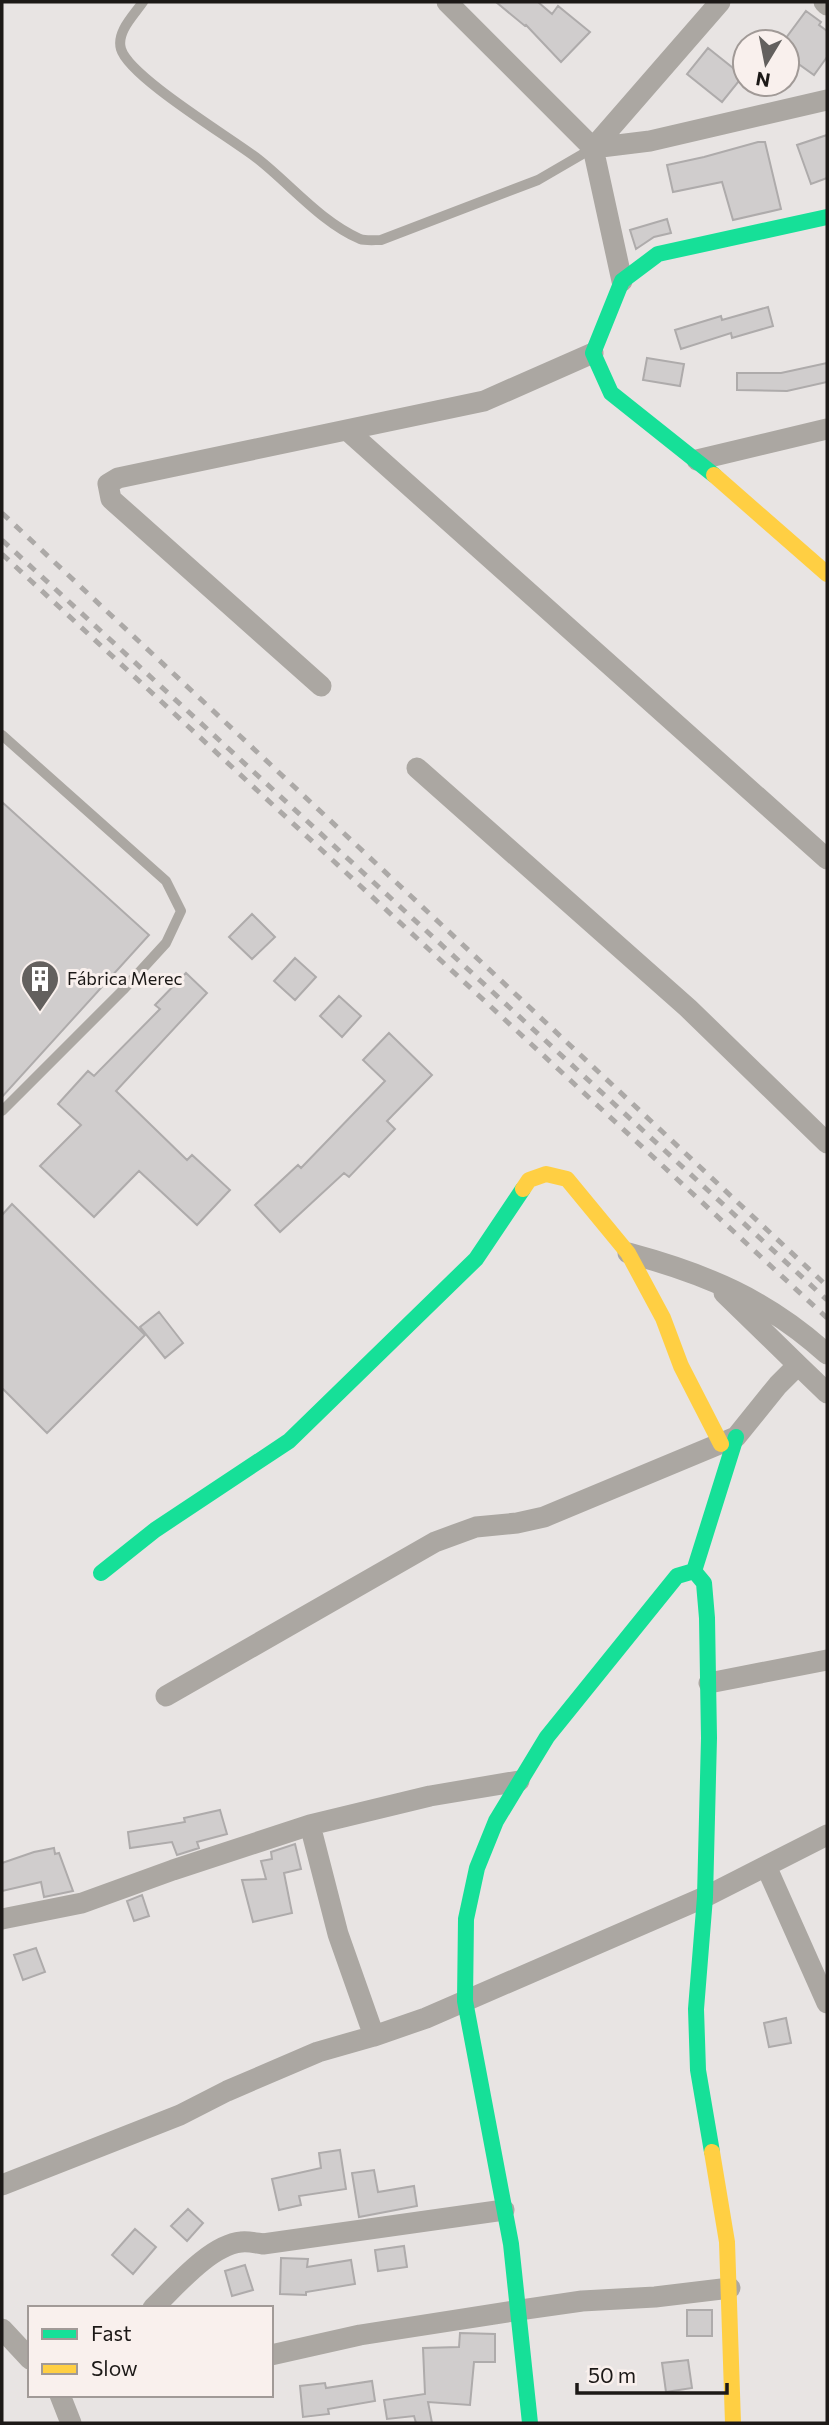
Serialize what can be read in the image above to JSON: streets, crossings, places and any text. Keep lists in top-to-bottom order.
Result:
{
  "places": {
    "building": ["Fábrica Merec"]
  },
  "legend": ["Fast", "Slow"],
  "scale_bar": "50 m",
  "north": "bottom"
}
